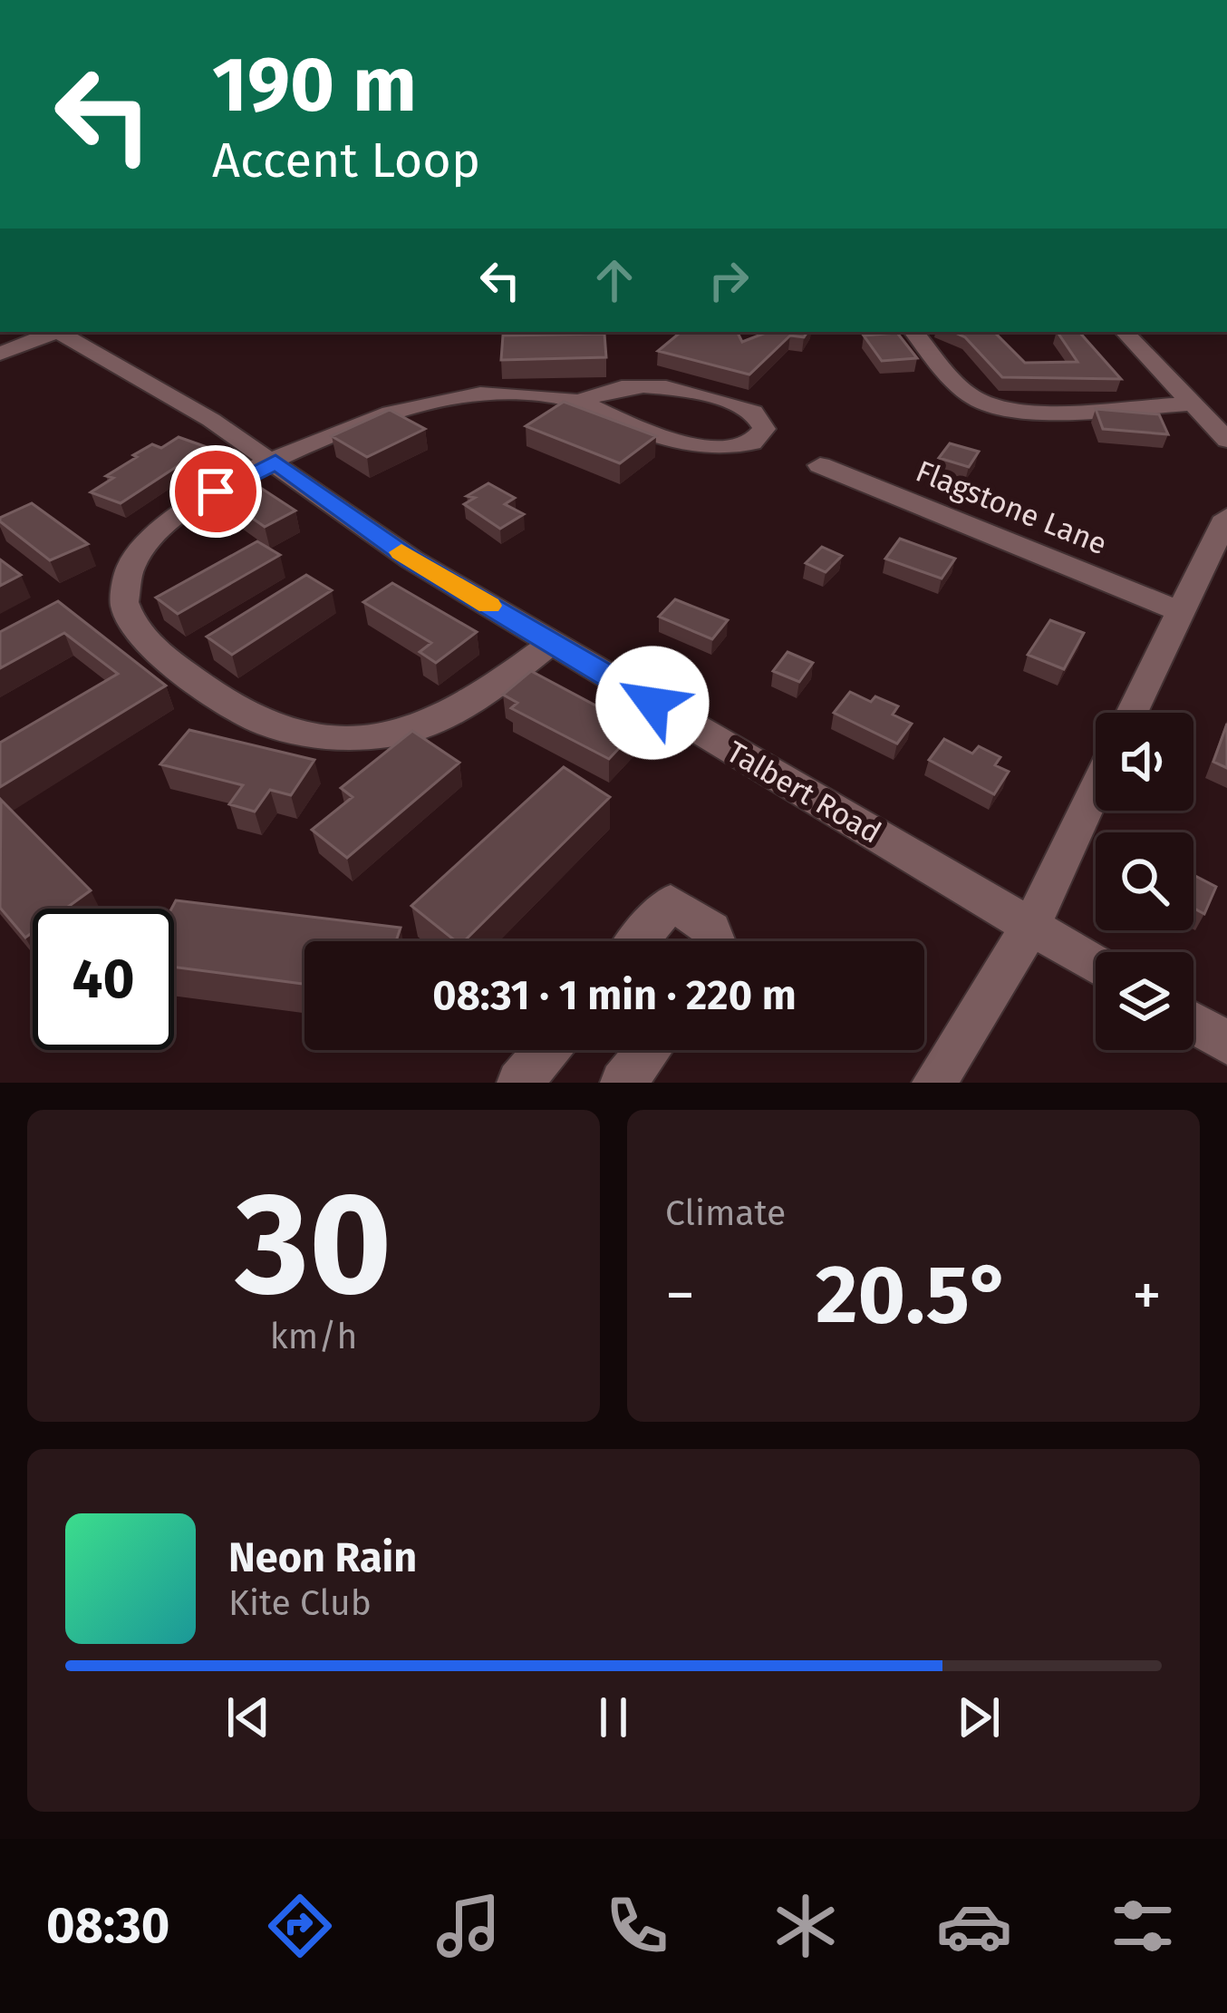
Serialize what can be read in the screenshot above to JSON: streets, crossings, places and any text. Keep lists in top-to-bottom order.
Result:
{
  "streets": {
    "street": ["Flagstone Lane", "Talbert Road"]
  },
  "page": {
    "turn": ["190 m", "Accent Loop"],
    "limit": "40",
    "trip": "08:31 · 1 min · 220 m",
    "tile": [
      ["30", "km/h"],
      "Climate"
    ],
    "heat": ["−", "20.5°", "+"],
    "song": ["Neon Rain", "Kite Club"],
    "tabs": "08:30"
  }
}
